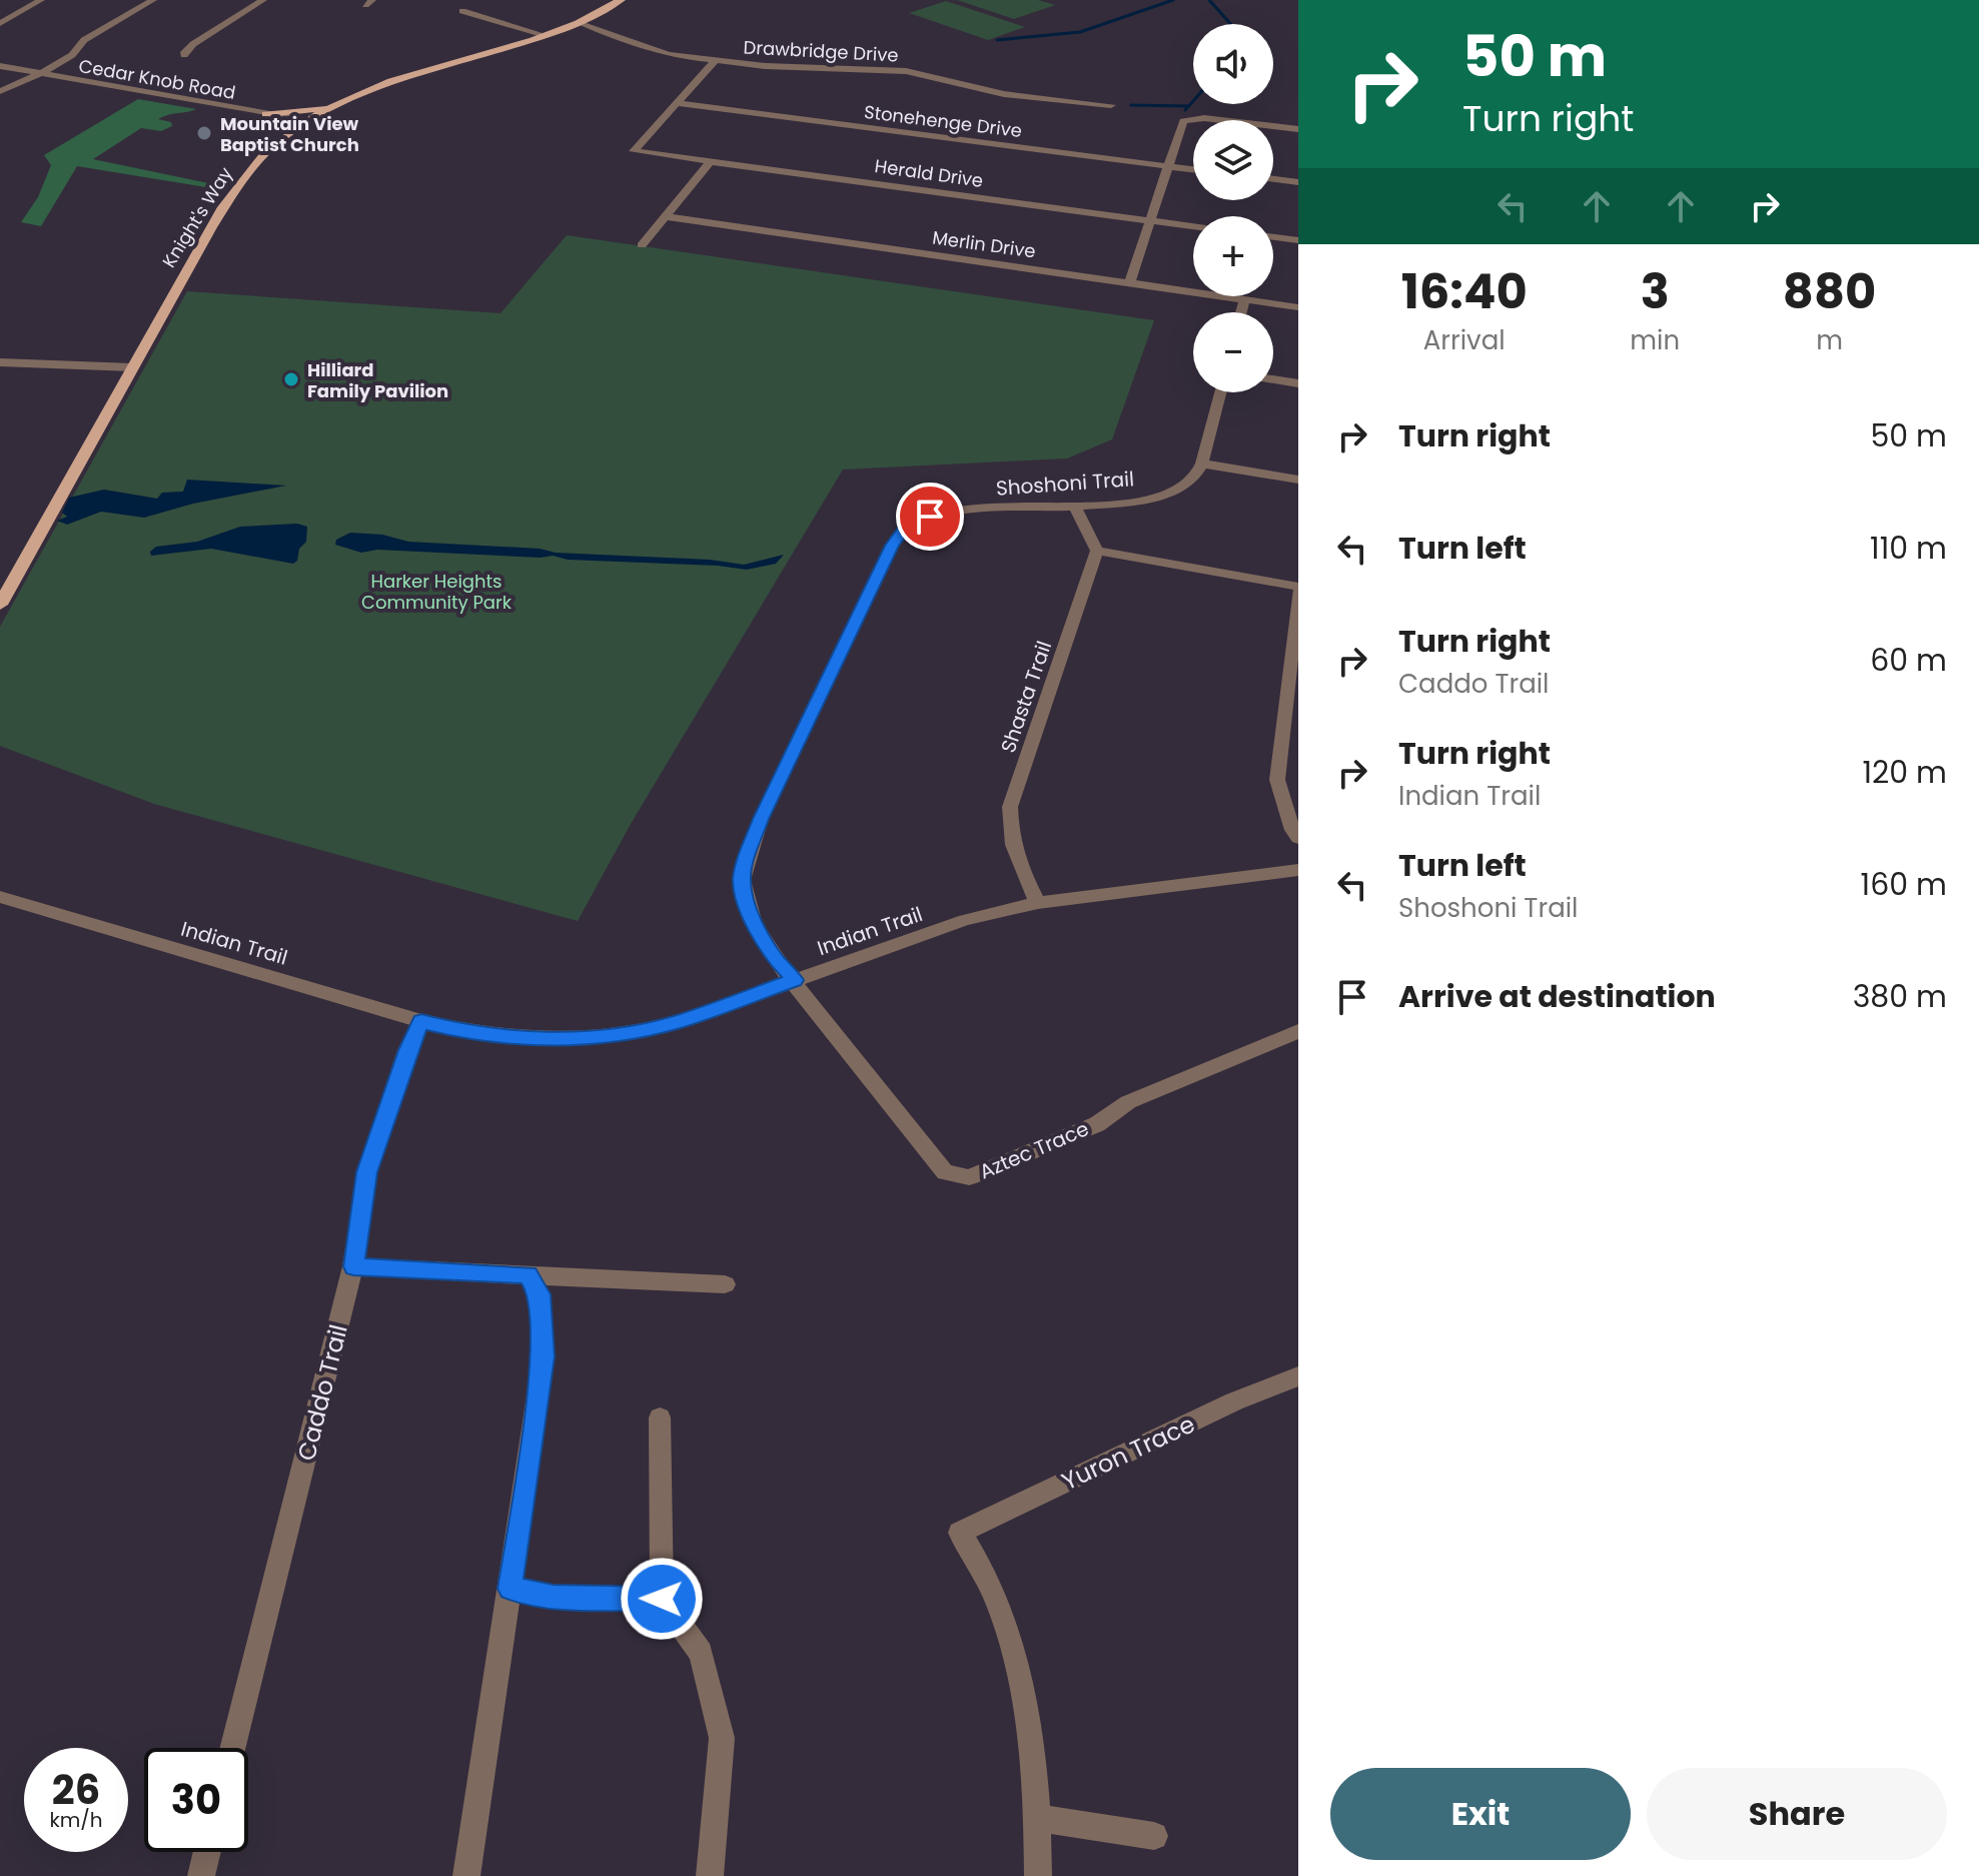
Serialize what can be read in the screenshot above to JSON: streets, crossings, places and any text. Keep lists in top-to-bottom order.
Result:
{
  "streets": {
    "main road": ["Knight's Way"],
    "street": [
      "Drawbridge Drive",
      "Cedar Knob Road",
      "Stonehenge Drive",
      "Herald Drive",
      "Merlin Drive",
      "Shoshoni Trail",
      "Shasta Trail",
      "Indian Trail",
      "Aztec Trace",
      "Caddo Trail",
      "Yuron Trace"
    ]
  },
  "crossings": [
    ["Drawbridge Drive", "Knight's Way"],
    ["Cedar Knob Road", "Knight's Way"],
    ["Stonehenge Drive", "Herald Drive"],
    ["Shoshoni Trail", "Indian Trail"],
    ["Shoshoni Trail", "Aztec Trace"],
    ["Shasta Trail", "Indian Trail"],
    ["Indian Trail", "Aztec Trace"],
    ["Indian Trail", "Caddo Trail"]
  ],
  "parks": ["Harker Heights Community Park"],
  "places": ["Mountain View Baptist Church", "Hilliard Family Pavilion"],
  "page": {
    "turn": ["50 m", "Turn right"],
    "map_buttons": ["+", "−"],
    "eta": [
      "16:40",
      "Arrival",
      "3",
      "min",
      "880",
      "m"
    ],
    "list": [
      {
        "name": "Turn right",
        "value": "50 m"
      },
      {
        "name": "Turn left",
        "value": "110 m"
      },
      {
        "name": "Turn right",
        "note": "Caddo Trail",
        "value": "60 m"
      },
      {
        "name": "Turn right",
        "note": "Indian Trail",
        "value": "120 m"
      },
      {
        "name": "Turn left",
        "note": "Shoshoni Trail",
        "value": "160 m"
      },
      {
        "name": "Arrive at destination",
        "value": "380 m"
      }
    ],
    "speed": "26 km/h",
    "limit": "30",
    "buttons": ["Exit", "Share"]
  }
}
